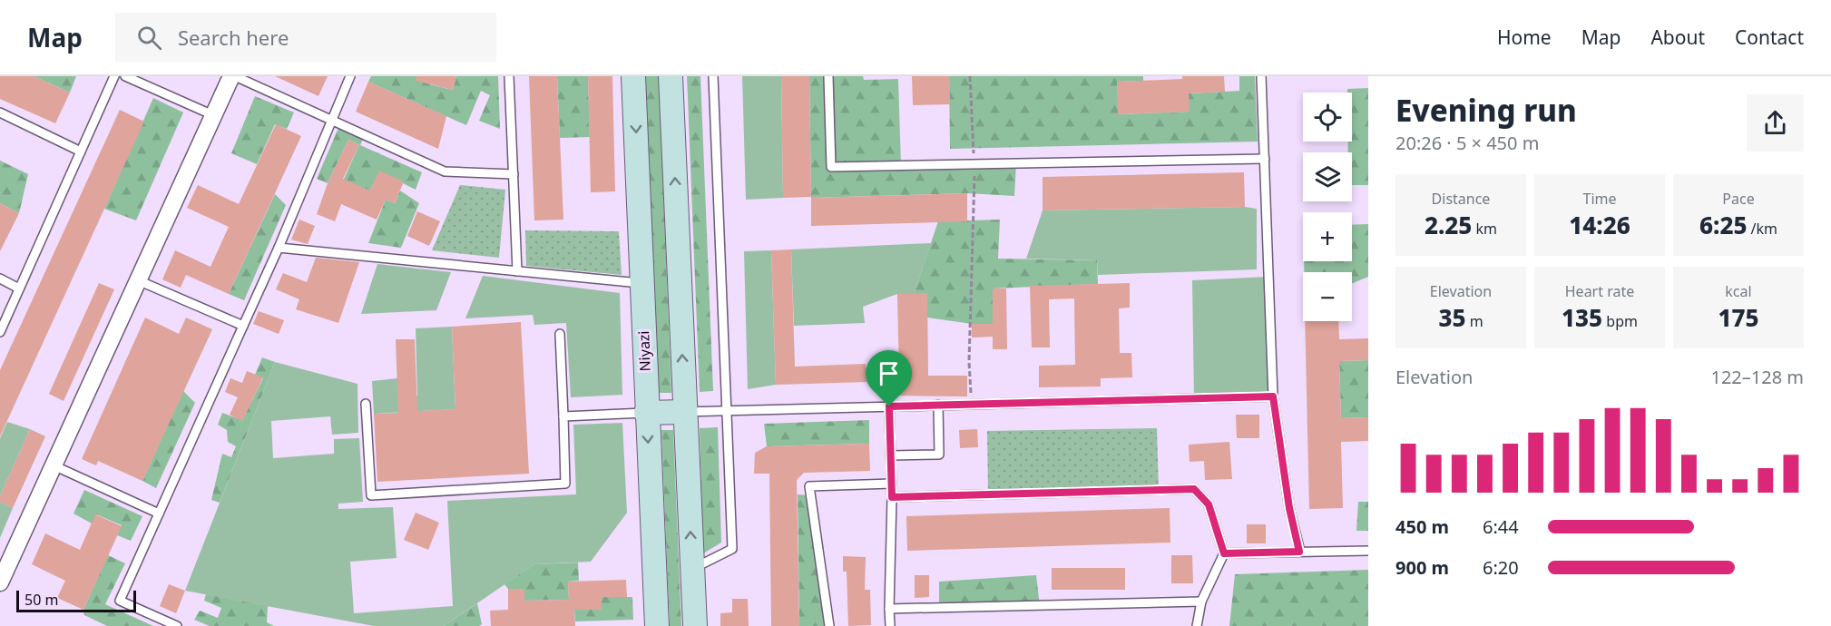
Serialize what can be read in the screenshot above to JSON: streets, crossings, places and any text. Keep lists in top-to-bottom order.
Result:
{
  "streets": {
    "main road": ["Niyazi"]
  },
  "scale_bar": "50 m",
  "page": {
    "header": "Map",
    "search": "Search here",
    "nav": [
      "Home",
      "Map",
      "About",
      "Contact"
    ],
    "heading": ["Evening run", "20:26 · 5 × 450 m"],
    "map_buttons": ["+", "−"],
    "stats": [
      ["Distance", "2.25 km"],
      ["Time", "14:26"],
      ["Pace", "6:25 /km"],
      ["Elevation", "35 m"],
      ["Heart rate", "135 bpm"],
      ["kcal", "175"]
    ],
    "chart": ["Elevation", "122–128 m"],
    "list": [
      {
        "name": "450 m",
        "note": "6:44"
      },
      {
        "name": "900 m",
        "note": "6:20"
      }
    ],
    "scale": "50 m"
  }
}
